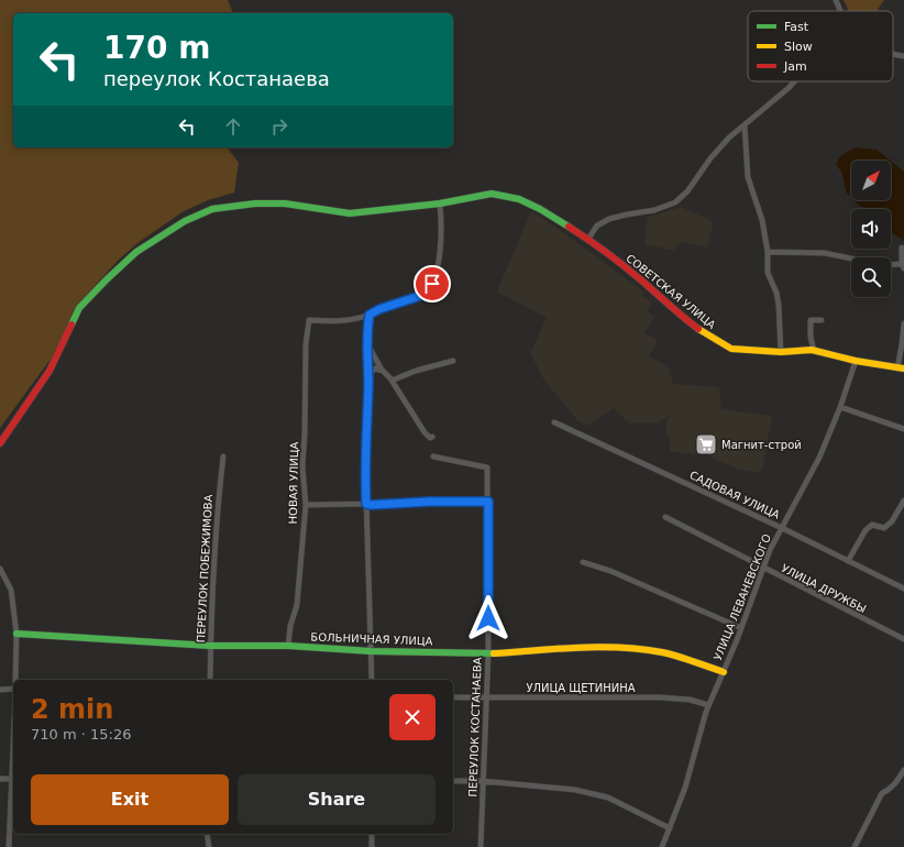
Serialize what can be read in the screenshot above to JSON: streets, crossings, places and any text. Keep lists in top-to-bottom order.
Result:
{
  "streets": {
    "street": [
      "СОВЕТСКАЯ УЛИЦА",
      "НОВАЯ УЛИЦА",
      "САДОВАЯ УЛИЦА",
      "ПЕРЕУЛОК ПОБЕЖИМОВА",
      "УЛИЦА ДРУЖБЫ",
      "УЛИЦА ЛЕВАНЕВСКОГО",
      "БОЛЬНИЧНАЯ УЛИЦА",
      "УЛИЦА ЩЕТИНИНА",
      "ПЕРЕУЛОК КОСТАНАЕВА"
    ]
  },
  "crossings": [
    ["СОВЕТСКАЯ УЛИЦА", "УЛИЦА ЛЕВАНЕВСКОГО"],
    ["НОВАЯ УЛИЦА", "БОЛЬНИЧНАЯ УЛИЦА"],
    ["САДОВАЯ УЛИЦА", "УЛИЦА ЛЕВАНЕВСКОГО"],
    ["ПЕРЕУЛОК ПОБЕЖИМОВА", "БОЛЬНИЧНАЯ УЛИЦА"],
    ["УЛИЦА ДРУЖБЫ", "УЛИЦА ЛЕВАНЕВСКОГО"],
    ["УЛИЦА ЛЕВАНЕВСКОГО", "БОЛЬНИЧНАЯ УЛИЦА"],
    ["УЛИЦА ЛЕВАНЕВСКОГО", "УЛИЦА ЩЕТИНИНА"],
    ["БОЛЬНИЧНАЯ УЛИЦА", "ПЕРЕУЛОК КОСТАНАЕВА"],
    ["УЛИЦА ЩЕТИНИНА", "ПЕРЕУЛОК КОСТАНАЕВА"]
  ],
  "places": {
    "supermarket": ["Магнит-строй"]
  },
  "legend": ["Fast", "Slow", "Jam"],
  "north": "top right",
  "page": {
    "turn": ["170 m", "переулок Костанаева"],
    "heading": ["2 min", "710 m · 15:26"],
    "buttons": ["Exit", "Share"]
  }
}
